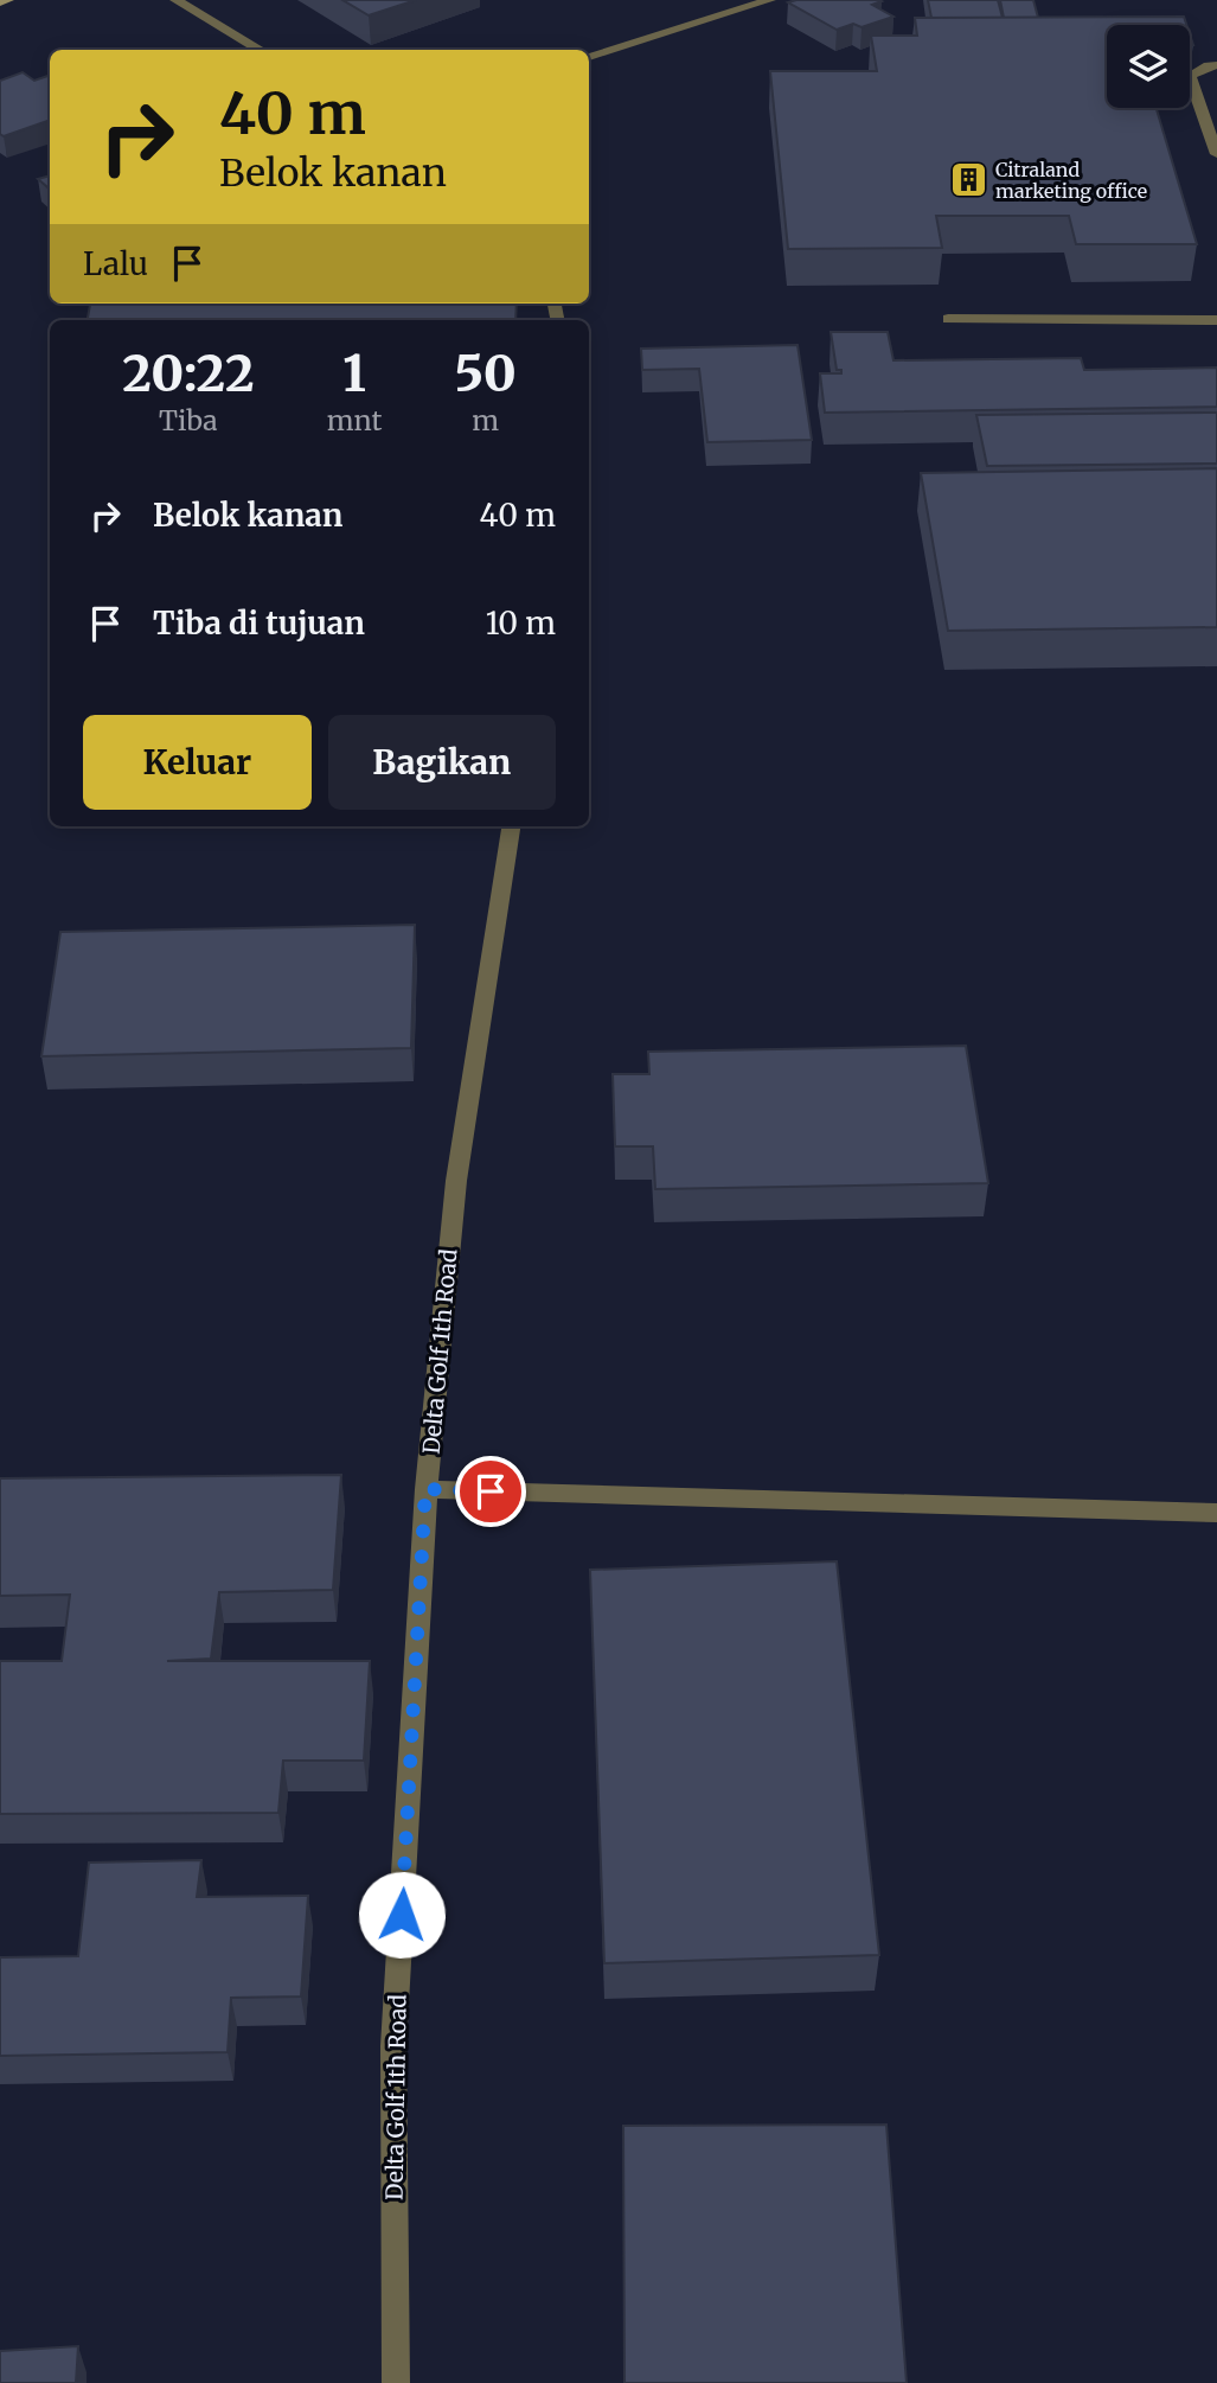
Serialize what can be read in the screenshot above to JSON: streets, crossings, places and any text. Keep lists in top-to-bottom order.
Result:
{
  "streets": {
    "street": ["Delta Golf 1th Road"]
  },
  "places": {
    "building": ["Citraland marketing office"]
  },
  "page": {
    "turn": ["40 m", "Belok kanan"],
    "then": "Lalu",
    "eta": [
      "20:22",
      "Tiba",
      "1",
      "mnt",
      "50",
      "m"
    ],
    "list": [
      {
        "name": "Belok kanan",
        "value": "40 m"
      },
      {
        "name": "Tiba di tujuan",
        "value": "10 m"
      }
    ],
    "buttons": ["Keluar", "Bagikan"]
  }
}
